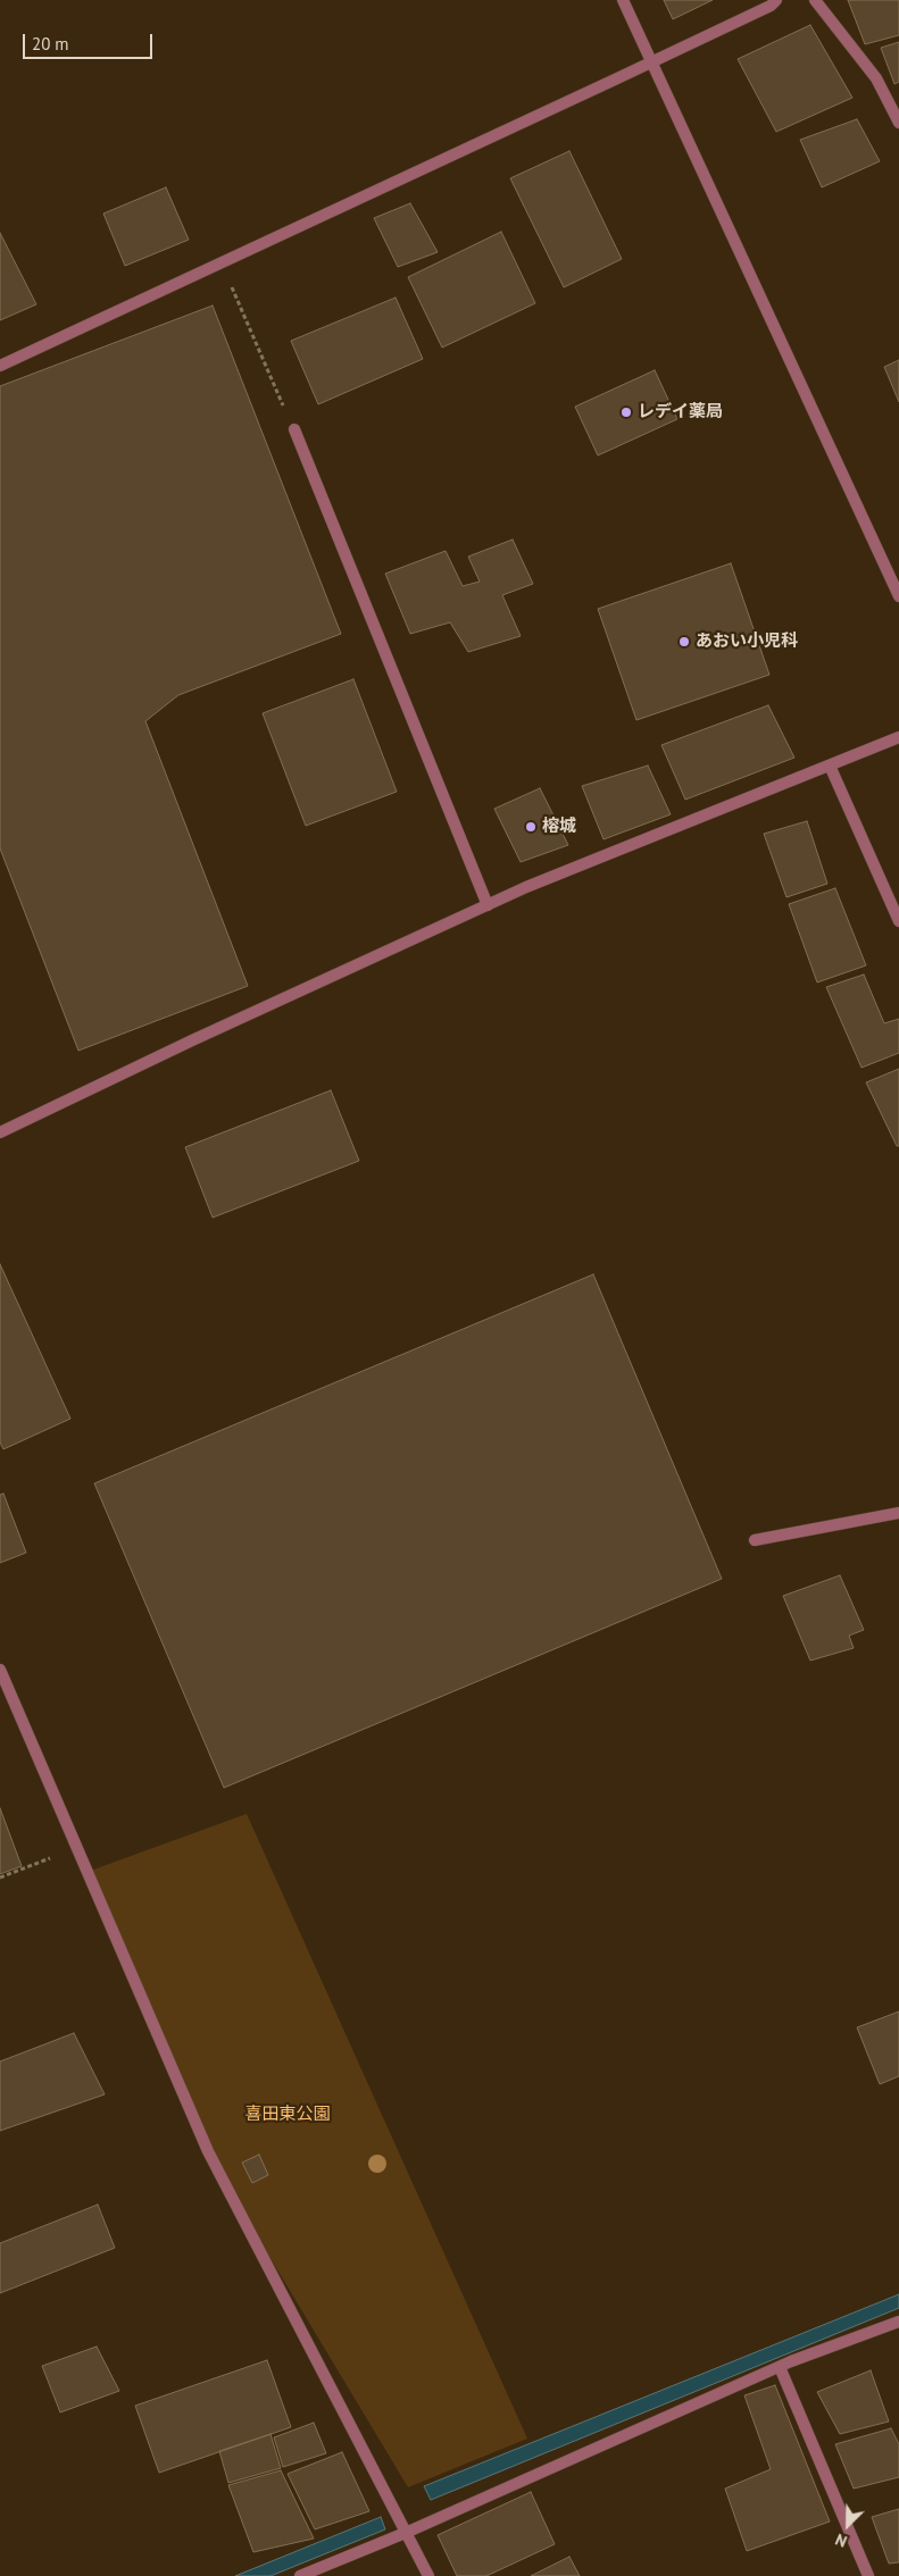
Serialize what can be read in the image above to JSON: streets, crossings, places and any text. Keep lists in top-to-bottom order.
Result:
{
  "parks": ["喜田東公園"],
  "places": ["レデイ薬局", "あおい小児科", "榕城"],
  "scale_bar": "20 m",
  "north": "bottom left"
}
